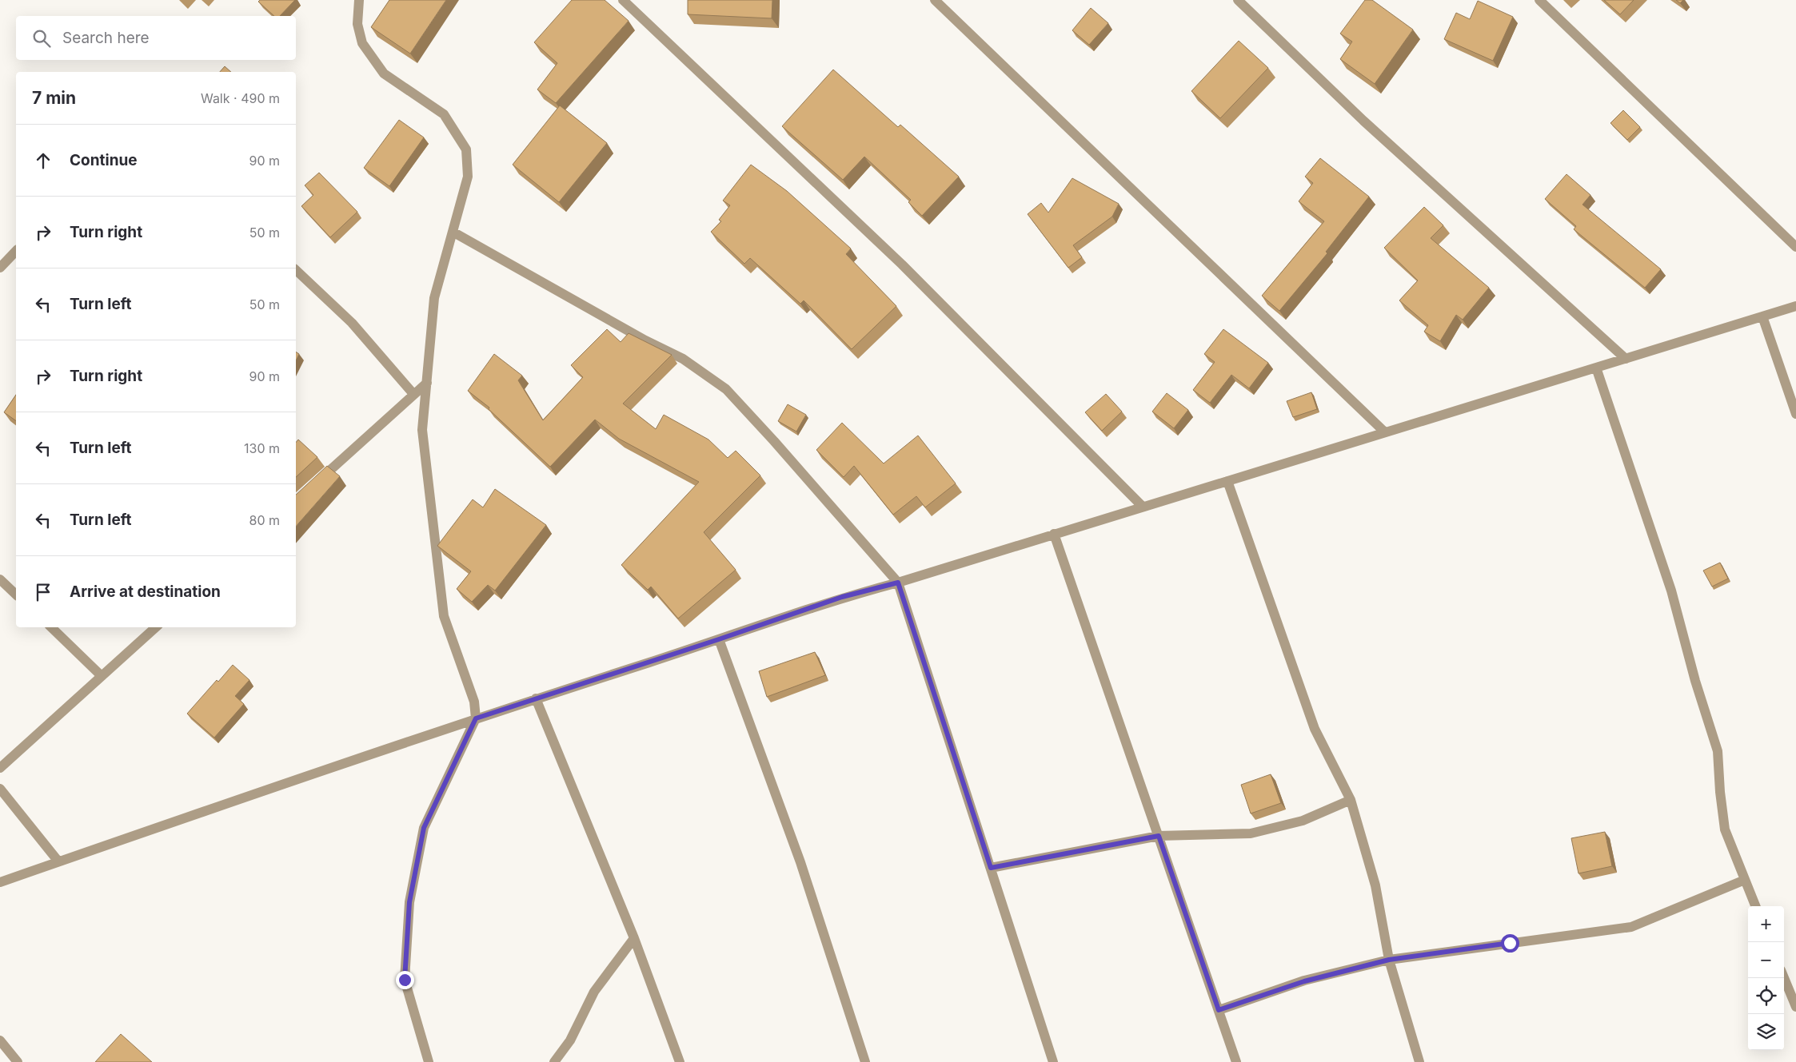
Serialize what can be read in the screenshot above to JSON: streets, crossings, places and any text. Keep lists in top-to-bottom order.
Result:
{
  "page": {
    "search": "Search here",
    "heading": ["7 min", "Walk · 490 m"],
    "list": [
      ["Continue", "90 m"],
      ["Turn right", "50 m"],
      ["Turn left", "50 m"],
      ["Turn right", "90 m"],
      ["Turn left", "130 m"],
      ["Turn left", "80 m"],
      "Arrive at destination"
    ],
    "map_buttons": ["+", "−"]
  }
}
